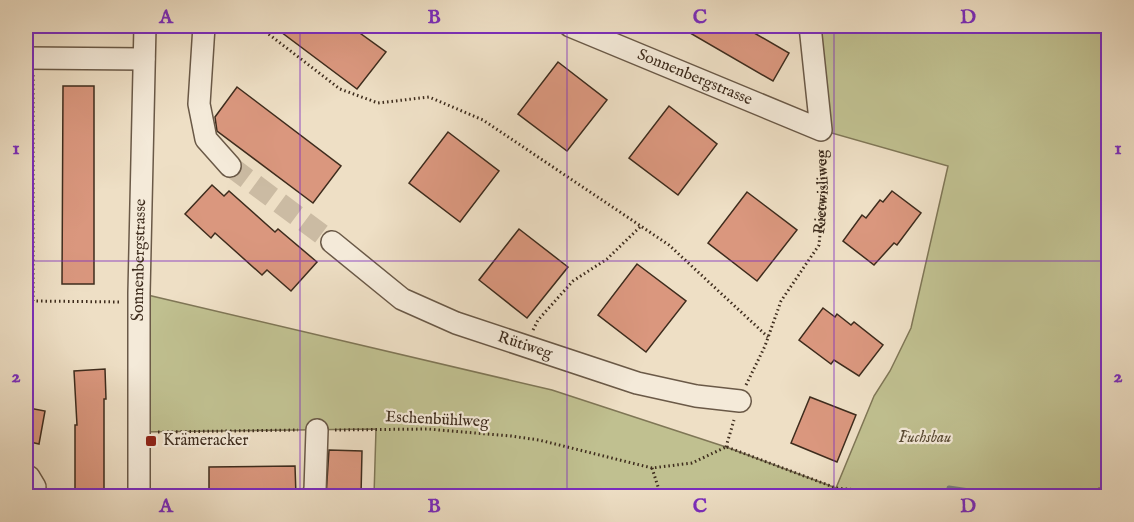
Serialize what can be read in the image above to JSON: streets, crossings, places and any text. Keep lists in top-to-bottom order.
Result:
{
  "streets": {
    "street": ["Sonnenbergstrasse", "Rietwisliweg", "Rütiweg"],
    "path": ["Eschenbühlweg"]
  },
  "crossings": [
    ["Sonnenbergstrasse", "Rietwisliweg"],
    ["Sonnenbergstrasse", "Eschenbühlweg"],
    ["Rietwisliweg", "Rütiweg"],
    ["Rietwisliweg", "Eschenbühlweg"]
  ],
  "parks": ["Fuchsbau"],
  "places": {
    "transit": ["Krämeracker"]
  },
  "grid": {
    "columns": [
      "A",
      "B",
      "C",
      "D"
    ],
    "rows": ["1", "2"]
  }
}
